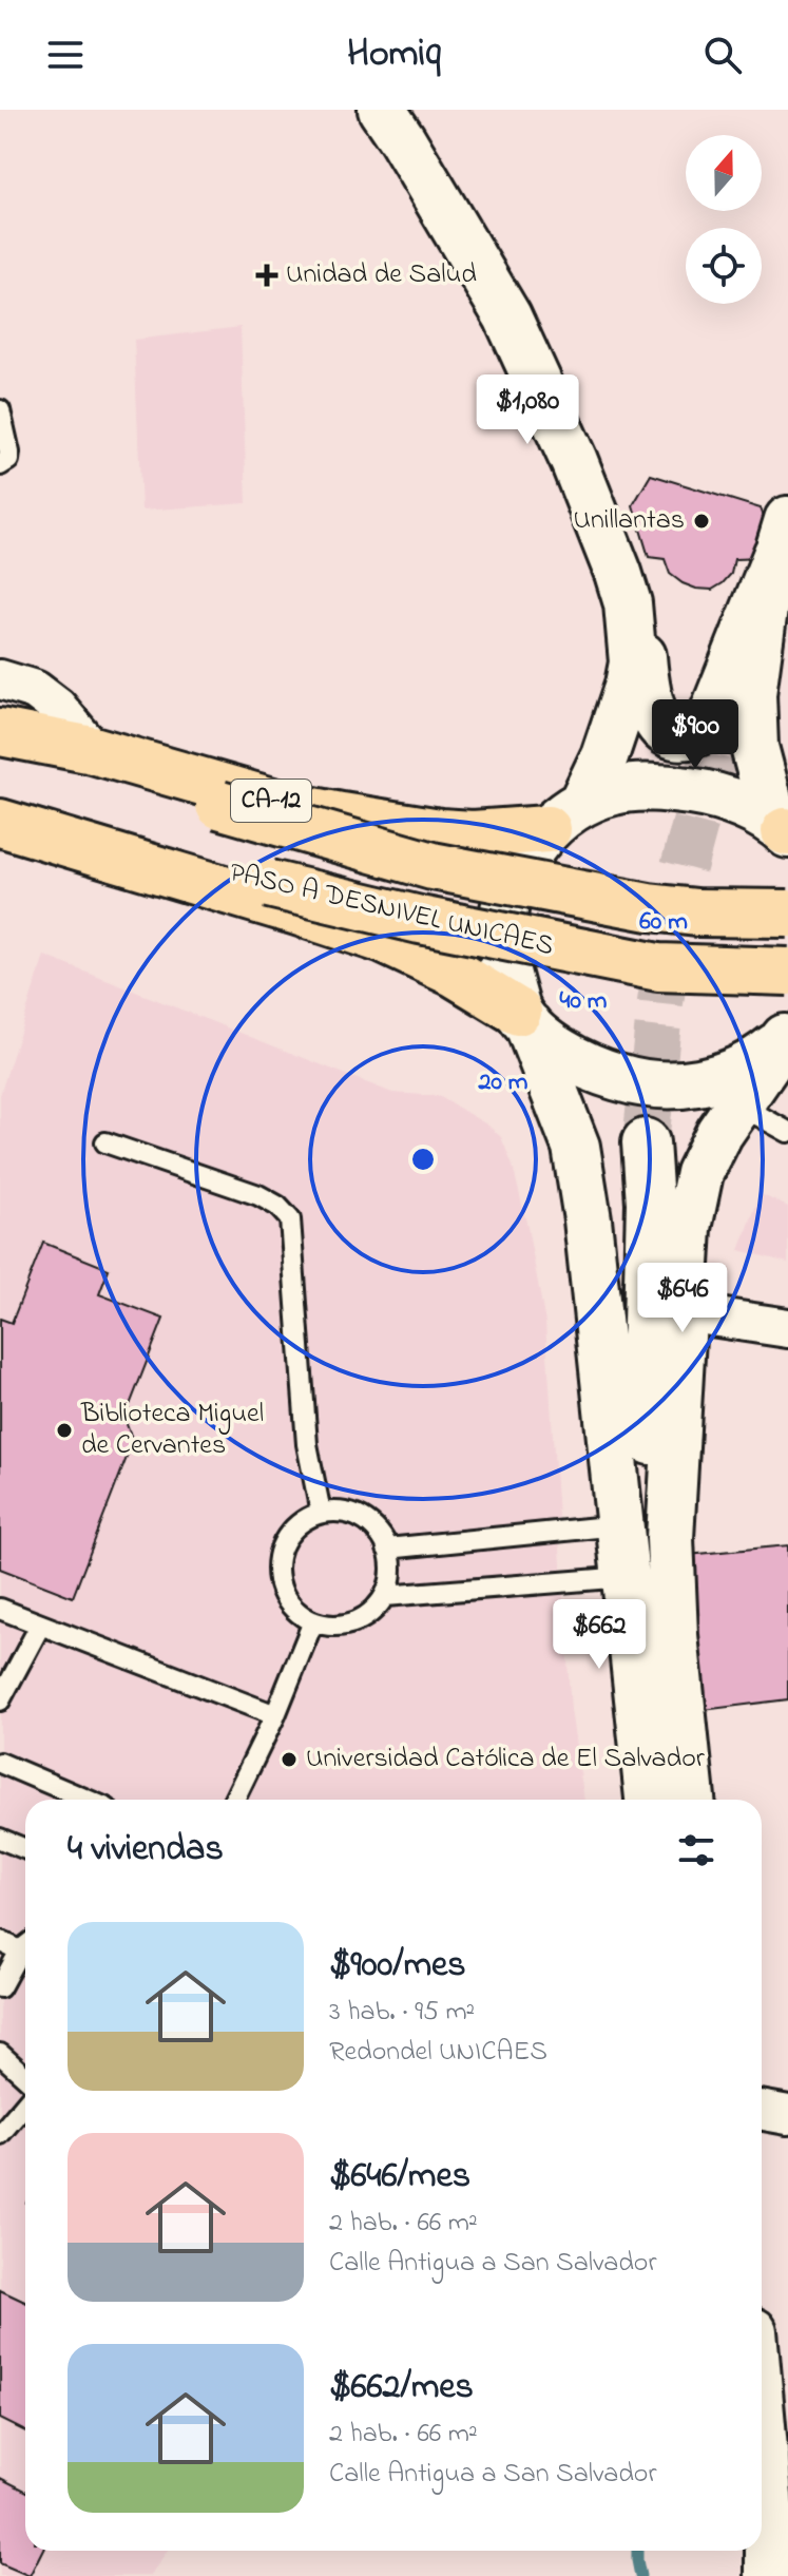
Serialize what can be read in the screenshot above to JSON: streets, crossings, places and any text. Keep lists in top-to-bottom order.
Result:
{
  "streets": {
    "highway": ["CA-12", "PASO A DESNIVEL UNICAES"]
  },
  "crossings": [
    ["CA-12", "PASO A DESNIVEL UNICAES"]
  ],
  "places": {
    "health": ["Unidad de Salud"],
    "other": ["Unillantas", "Biblioteca Miguel de Cervantes", "Universidad Católica de El Salvador"]
  },
  "north": "top",
  "page": {
    "header": "Homiq",
    "price": [
      "$1,080",
      "$900",
      "$646",
      "$662"
    ],
    "heading": "4 viviendas",
    "list": [
      {
        "name": "$900/mes",
        "note": "3 hab. · 95 m² · Redondel UNICAES"
      },
      {
        "name": "$646/mes",
        "note": "2 hab. · 66 m² · Calle Antigua a San Salvador"
      },
      {
        "name": "$662/mes",
        "note": "2 hab. · 66 m² · Calle Antigua a San Salvador"
      }
    ]
  },
  "rings": ["60 m", "40 m", "20 m"]
}
